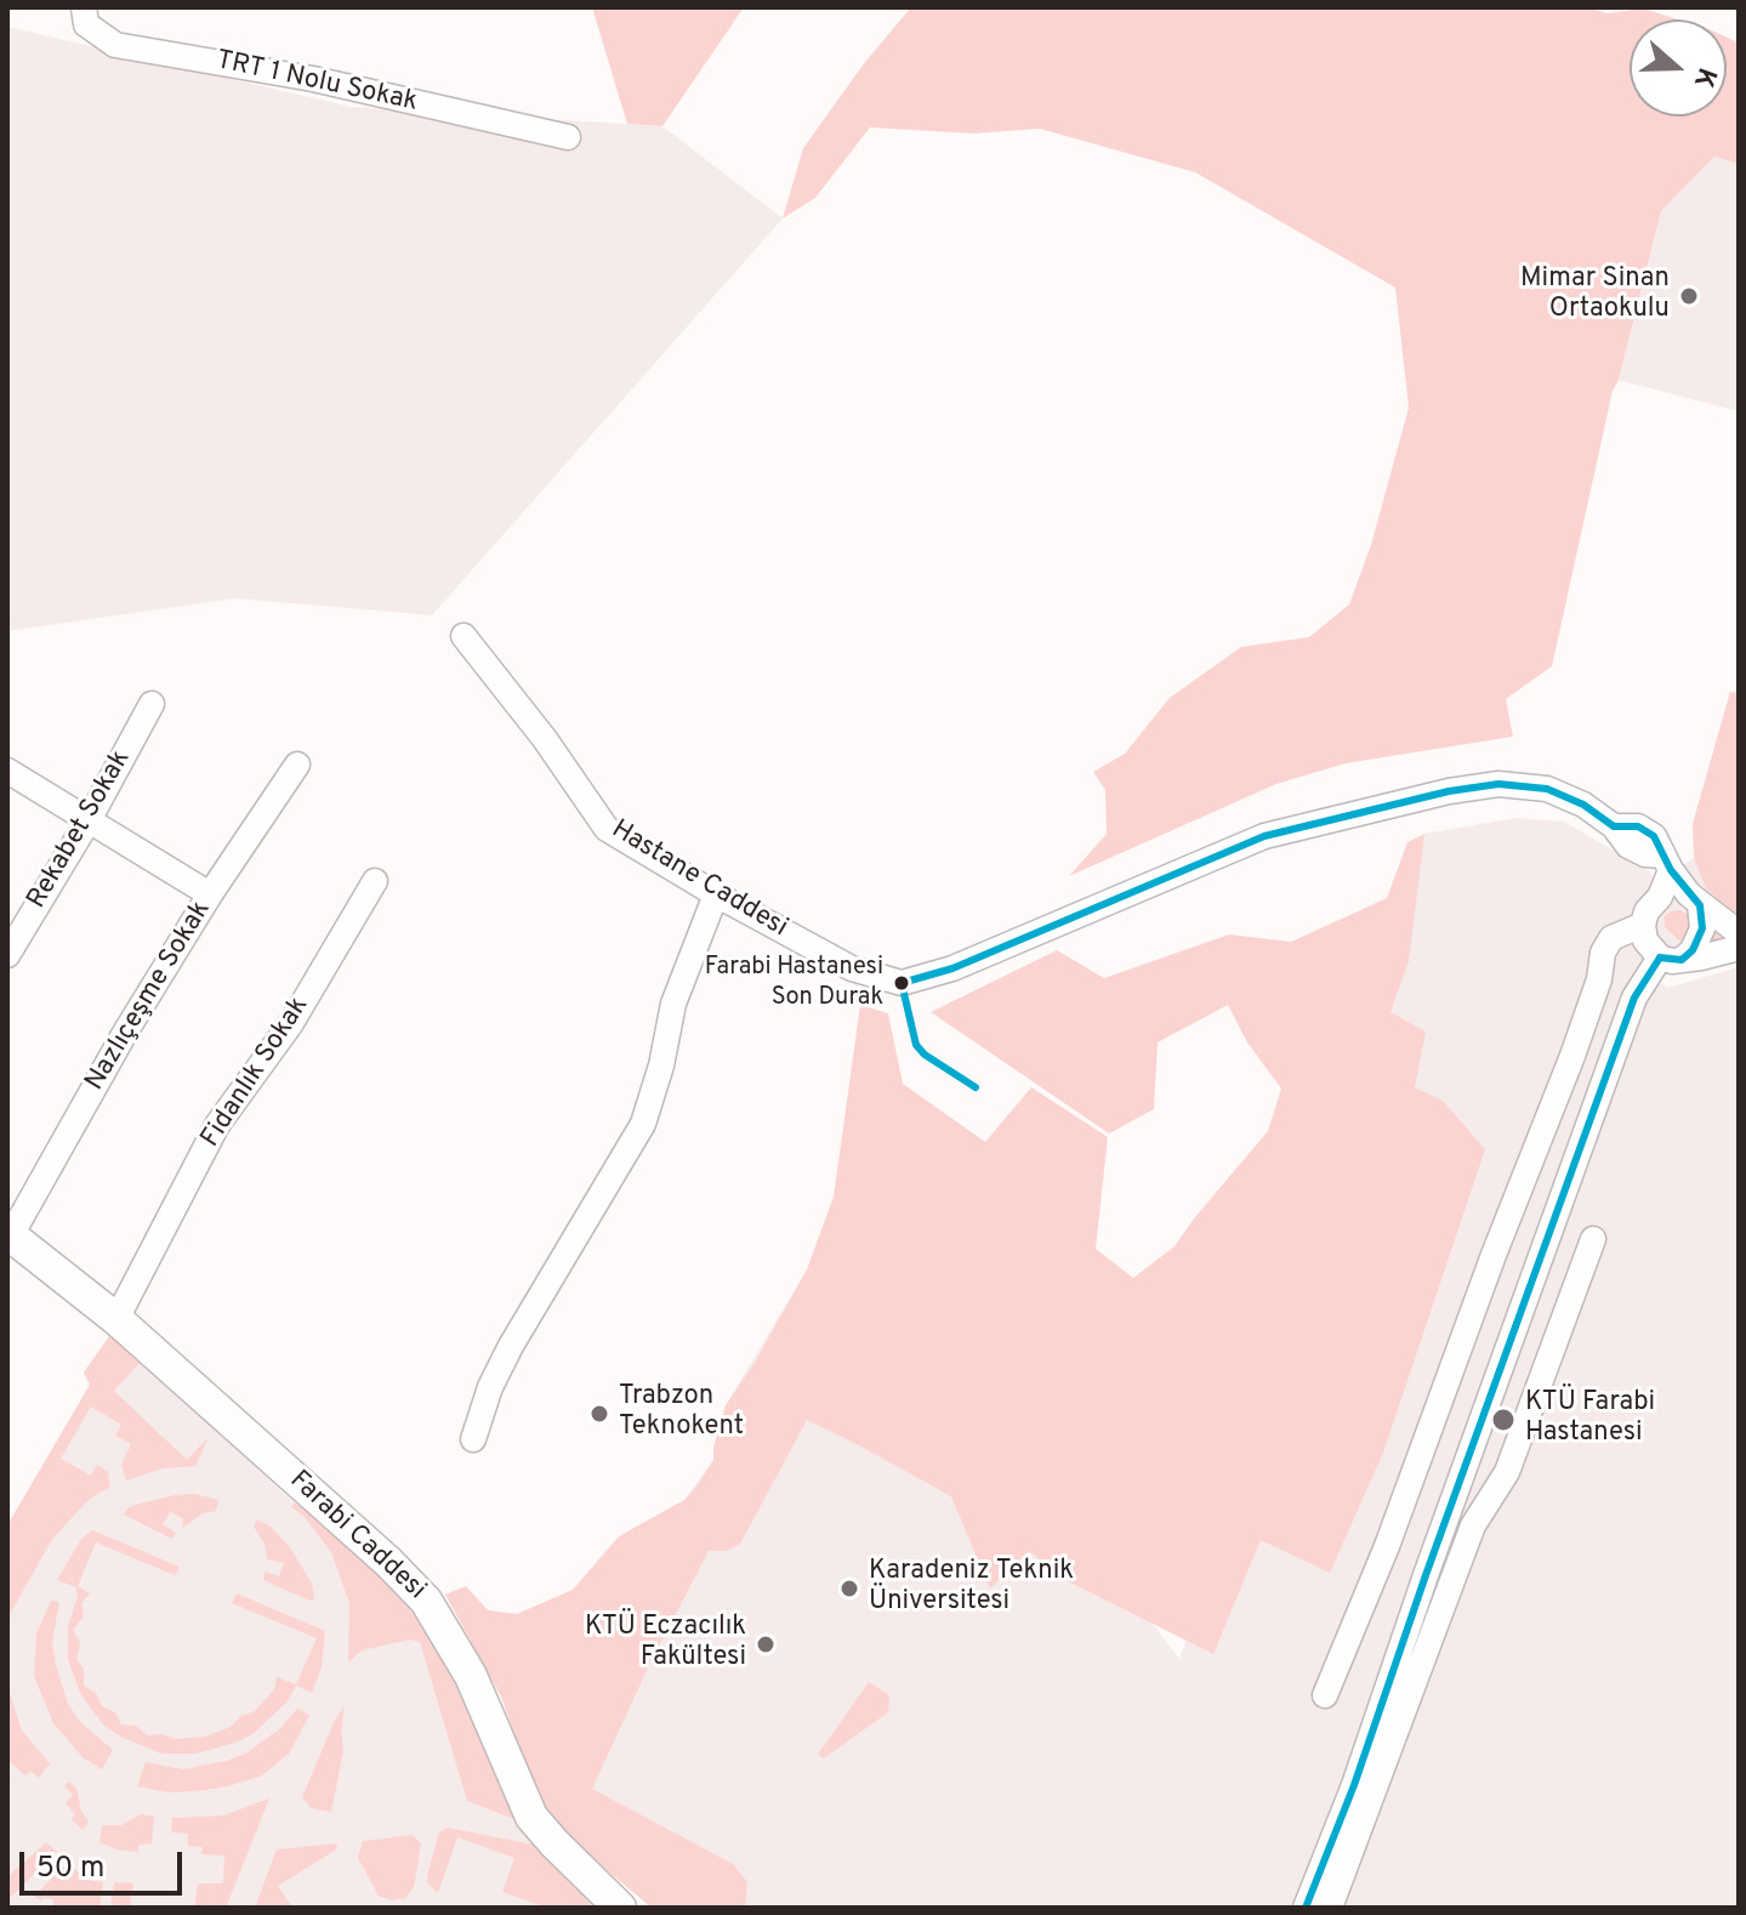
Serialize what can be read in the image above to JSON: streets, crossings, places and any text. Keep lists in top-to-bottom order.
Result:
{
  "streets": {
    "street": [
      "TRT 1 Nolu Sokak",
      "Rekabet Sokak",
      "Hastane Caddesi",
      "Nazlıçeşme Sokak",
      "Fidanlık Sokak",
      "Farabi Caddesi"
    ]
  },
  "crossings": [
    ["Nazlıçeşme Sokak", "Farabi Caddesi"],
    ["Fidanlık Sokak", "Farabi Caddesi"]
  ],
  "places": [
    "Mimar Sinan Ortaokulu",
    "Farabi Hastanesi Son Durak",
    "Trabzon Teknokent",
    "KTÜ Farabi Hastanesi",
    "Karadeniz Teknik Üniversitesi",
    "KTÜ Eczacılık Fakültesi"
  ],
  "scale_bar": "50 m",
  "north": "right"
}
